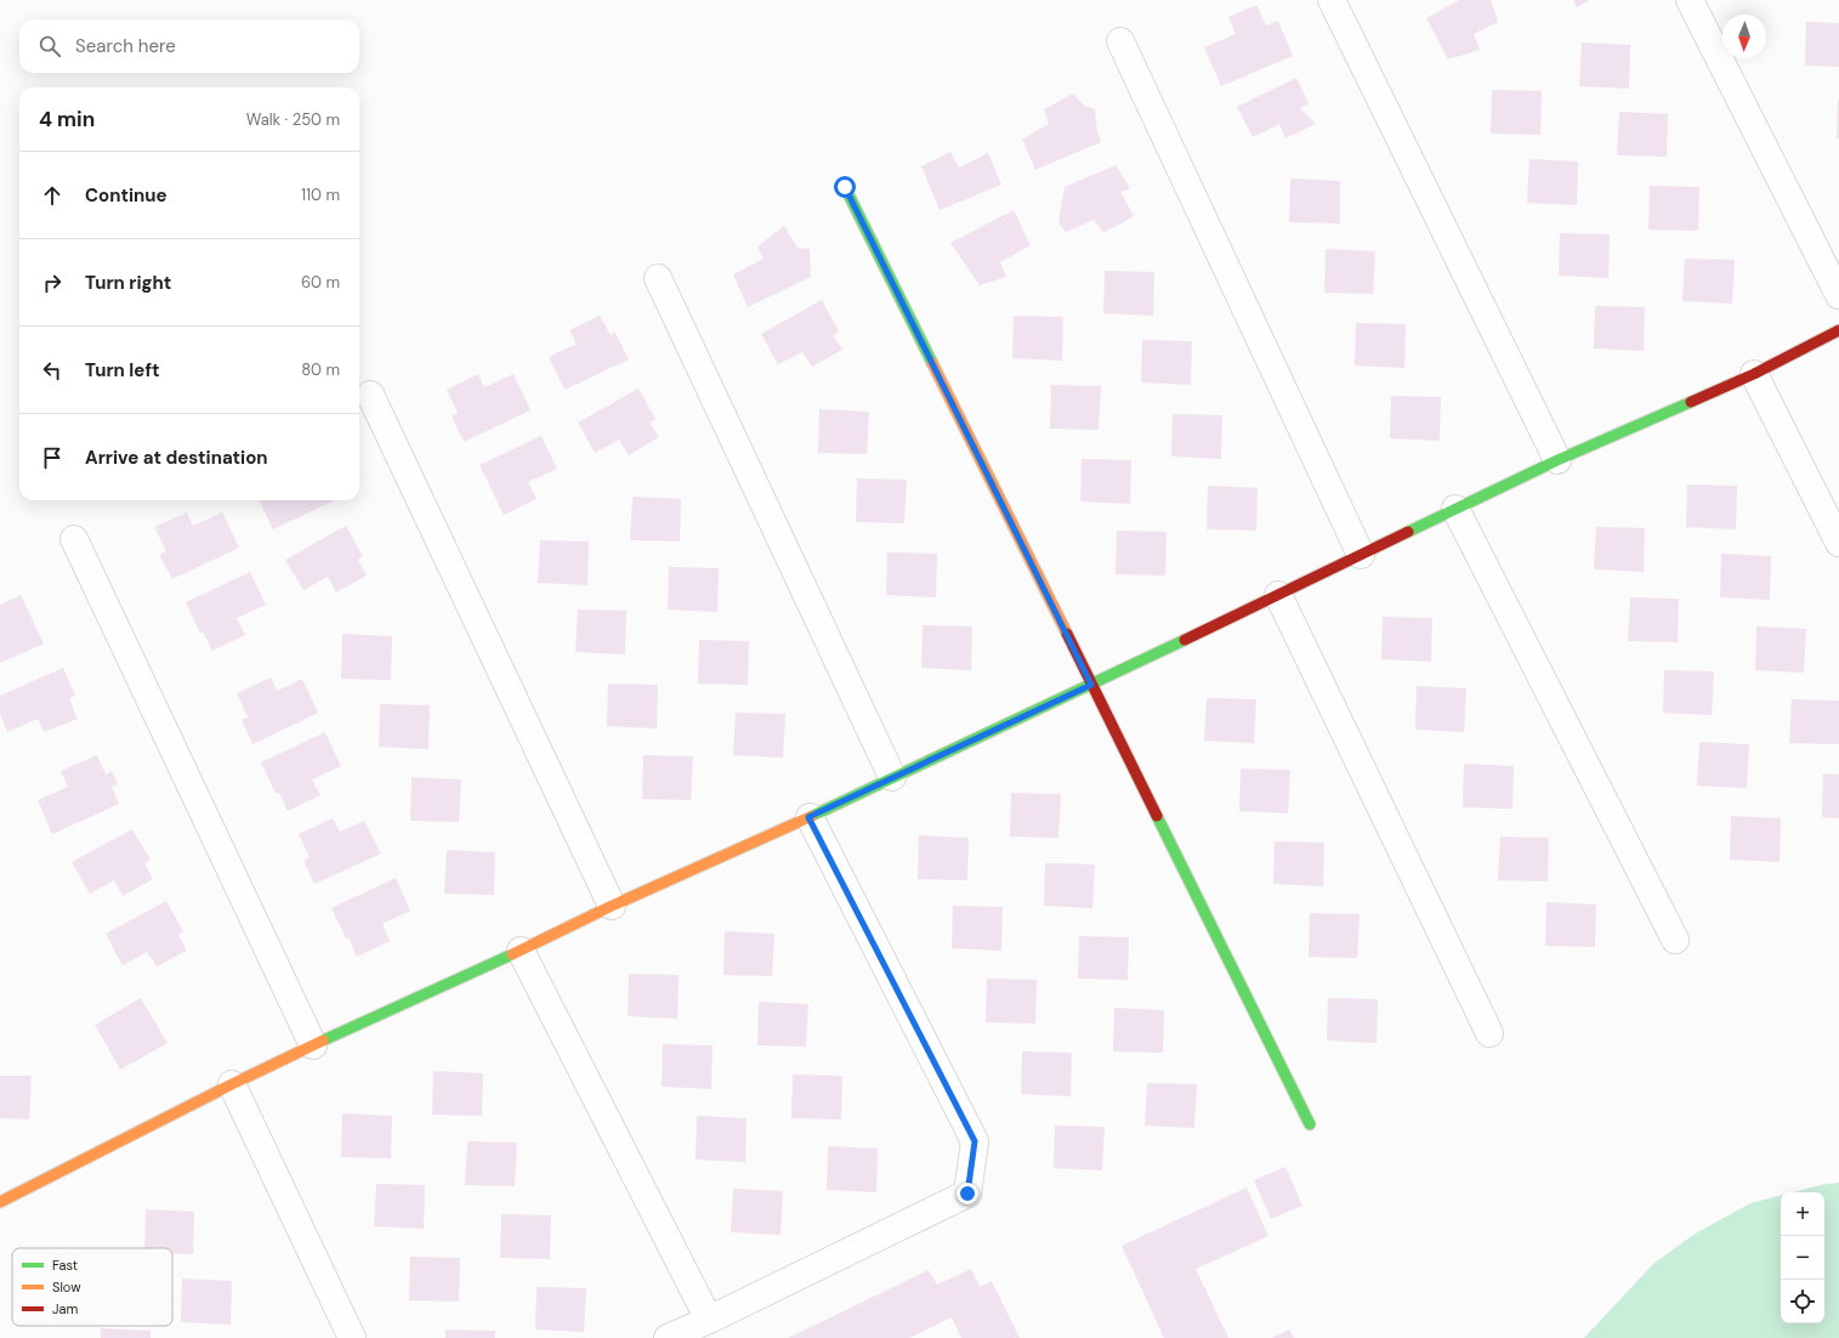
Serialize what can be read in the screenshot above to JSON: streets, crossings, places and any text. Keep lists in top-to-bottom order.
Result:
{
  "legend": ["Fast", "Slow", "Jam"],
  "north": "bottom",
  "page": {
    "search": "Search here",
    "heading": ["4 min", "Walk · 250 m"],
    "list": [
      ["Continue", "110 m"],
      ["Turn right", "60 m"],
      ["Turn left", "80 m"],
      "Arrive at destination"
    ],
    "map_buttons": ["+", "−"]
  }
}
